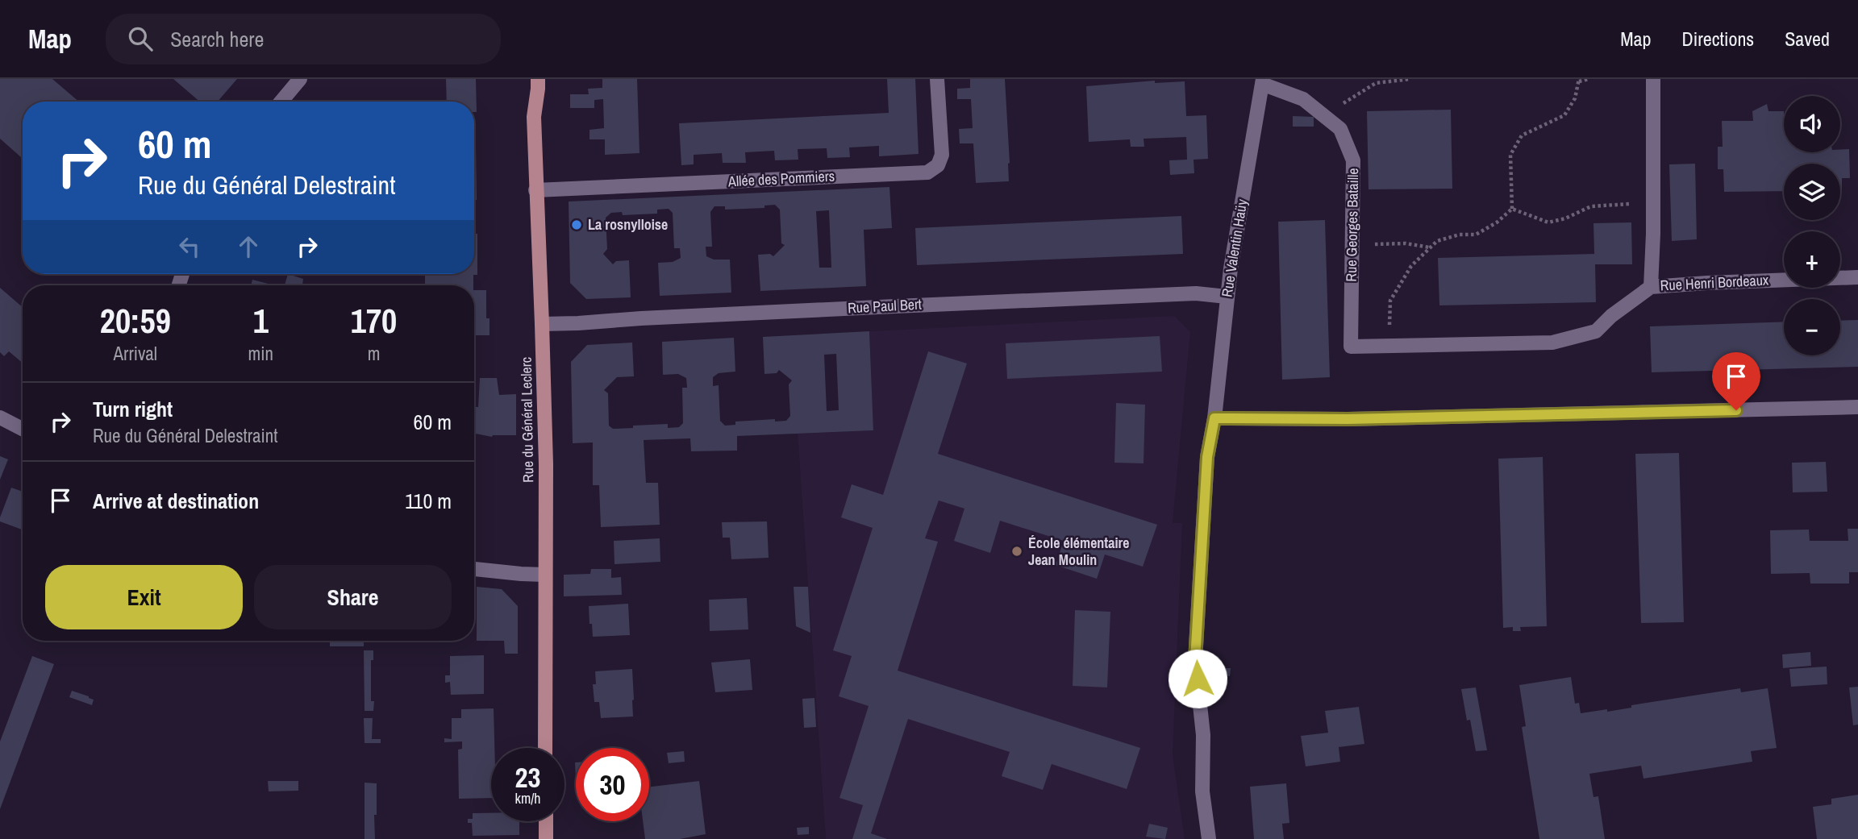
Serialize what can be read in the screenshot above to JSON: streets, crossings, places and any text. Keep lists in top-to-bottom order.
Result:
{
  "streets": {
    "main road": ["Rue du Général Leclerc"],
    "street": [
      "Allée des Pommiers",
      "Rue Georges Bataille",
      "Rue Valentin Haüy",
      "Rue Henri Bordeaux",
      "Rue Paul Bert"
    ]
  },
  "crossings": [
    ["Allée des Pommiers", "Rue du Général Leclerc"],
    ["Rue Georges Bataille", "Rue Valentin Haüy"],
    ["Rue Georges Bataille", "Rue Henri Bordeaux"],
    ["Rue Valentin Haüy", "Rue Paul Bert"],
    ["Rue Paul Bert", "Rue du Général Leclerc"]
  ],
  "places": ["La rosnylloise", "École élémentaire Jean Moulin"],
  "page": {
    "header": "Map",
    "search": "Search here",
    "nav": ["Map", "Directions", "Saved"],
    "map_buttons": ["+", "−"],
    "turn": ["60 m", "Rue du Général Delestraint"],
    "eta": [
      "20:59",
      "Arrival",
      "1",
      "min",
      "170",
      "m"
    ],
    "list": [
      {
        "name": "Turn right",
        "note": "Rue du Général Delestraint",
        "value": "60 m"
      },
      {
        "name": "Arrive at destination",
        "value": "110 m"
      }
    ],
    "buttons": ["Exit", "Share"],
    "speed": "23 km/h",
    "limit": "30"
  }
}
